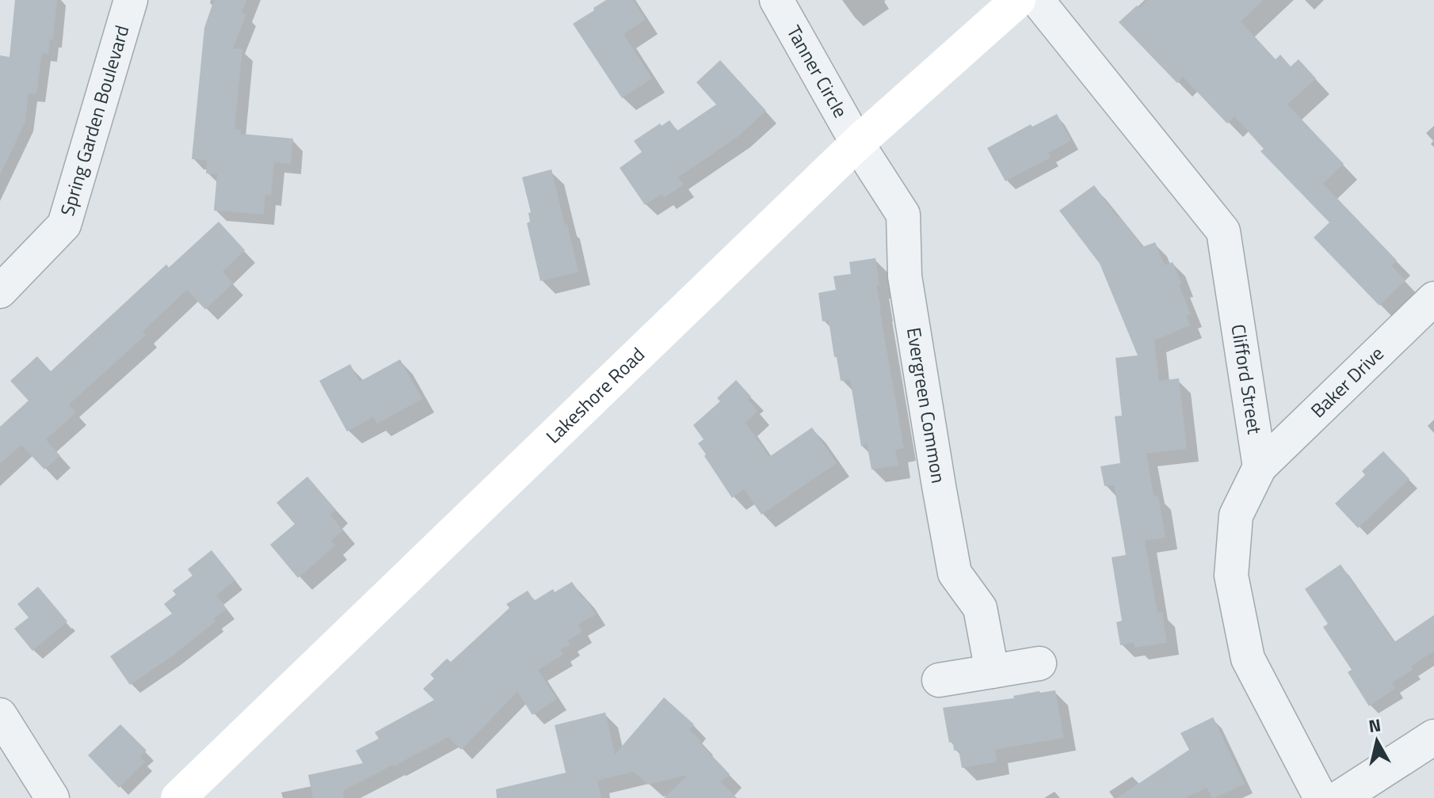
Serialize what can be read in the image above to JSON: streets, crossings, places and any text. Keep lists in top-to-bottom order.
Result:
{
  "streets": {
    "main road": ["Lakeshore Road"],
    "street": [
      "Tanner Circle",
      "Spring Garden Boulevard",
      "Clifford Street",
      "Baker Drive",
      "Evergreen Common"
    ]
  },
  "crossings": [
    ["Tanner Circle", "Lakeshore Road"],
    ["Tanner Circle", "Evergreen Common"],
    ["Clifford Street", "Baker Drive"],
    ["Lakeshore Road", "Evergreen Common"]
  ],
  "north": "top"
}
